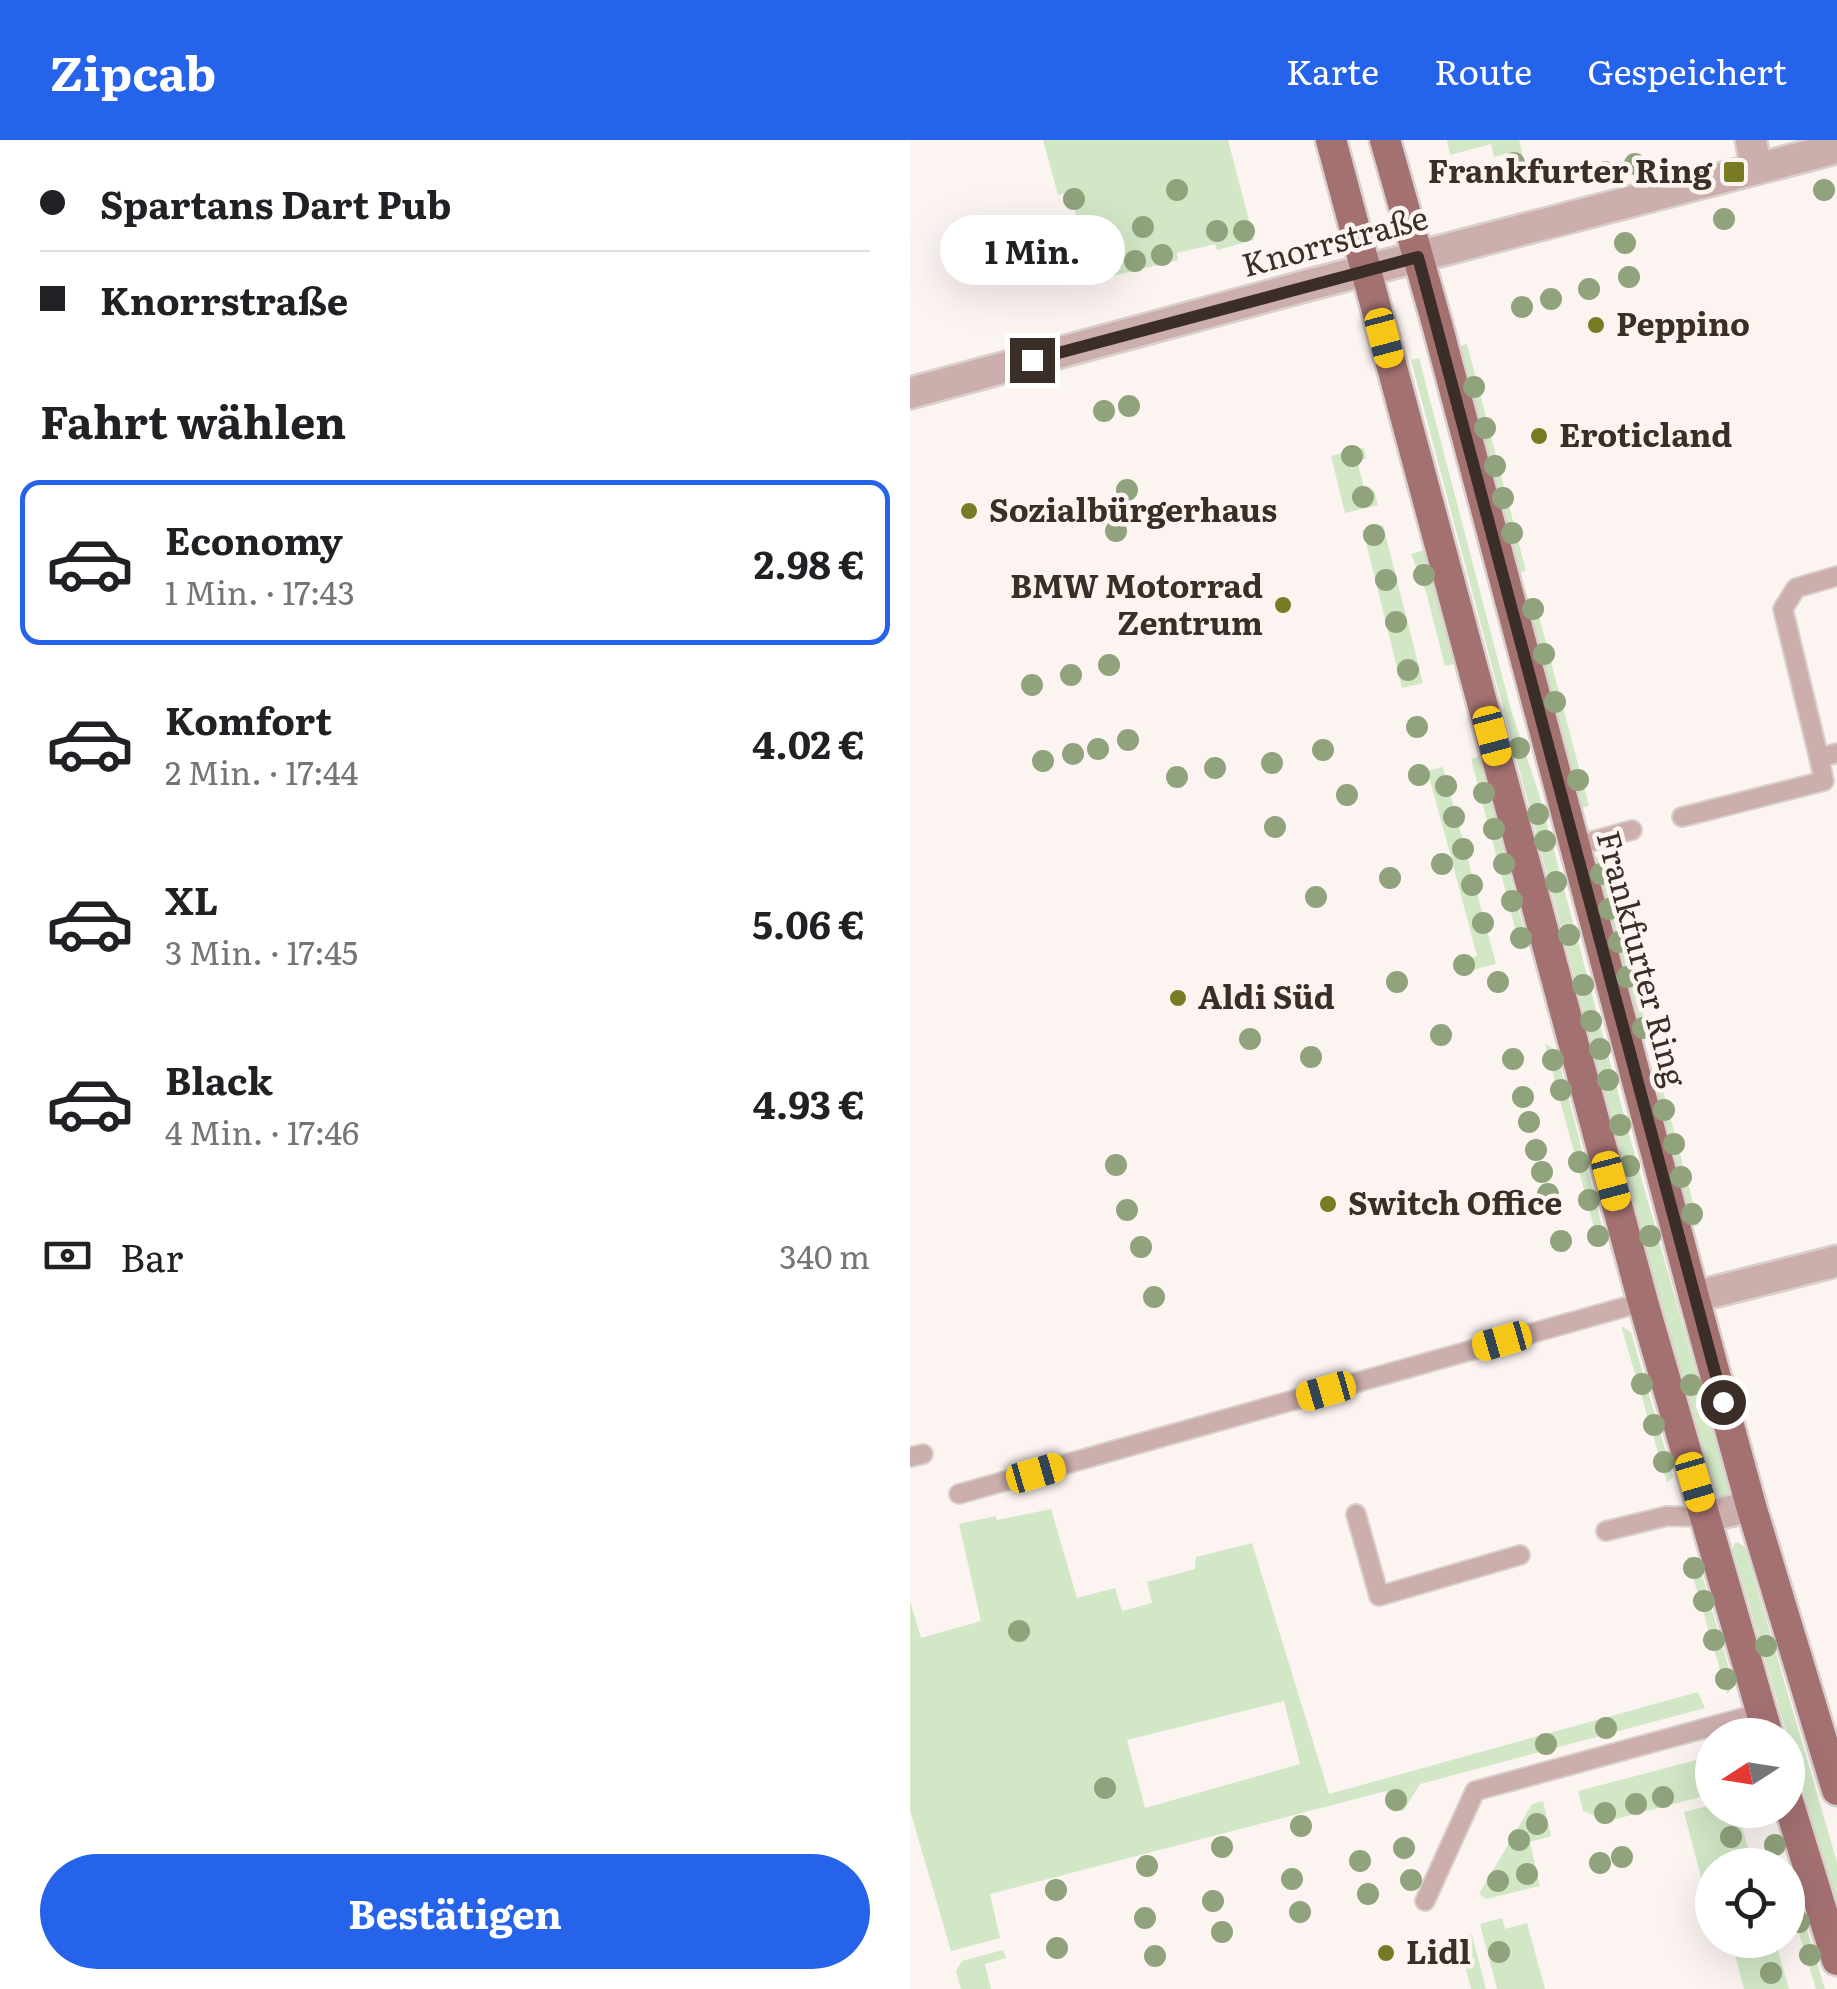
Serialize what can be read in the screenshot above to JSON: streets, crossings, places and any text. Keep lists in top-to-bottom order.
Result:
{
  "streets": {
    "main road": ["Frankfurter Ring"],
    "street": ["Knorrstraße"]
  },
  "crossings": [
    ["Knorrstraße", "Frankfurter Ring"]
  ],
  "places": {
    "transit": ["Frankfurter Ring"],
    "other": [
      "Peppino",
      "Eroticland",
      "Sozialbürgerhaus",
      "BMW Motorrad Zentrum",
      "Aldi Süd",
      "Switch Office",
      "Lidl"
    ]
  },
  "north": "left",
  "page": {
    "header": "Zipcab",
    "nav": ["Karte", "Route", "Gespeichert"],
    "banner": ["Spartans Dart Pub", "Knorrstraße"],
    "bubble": "1 Min.",
    "heading": "Fahrt wählen",
    "list": [
      {
        "name": "Economy",
        "note": "1 Min. · 17:43",
        "value": "2.98 €"
      },
      {
        "name": "Komfort",
        "note": "2 Min. · 17:44",
        "value": "4.02 €"
      },
      {
        "name": "XL",
        "note": "3 Min. · 17:45",
        "value": "5.06 €"
      },
      {
        "name": "Black",
        "note": "4 Min. · 17:46",
        "value": "4.93 €"
      }
    ],
    "pay": ["Bar", "340 m"],
    "buttons": "Bestätigen"
  }
}
